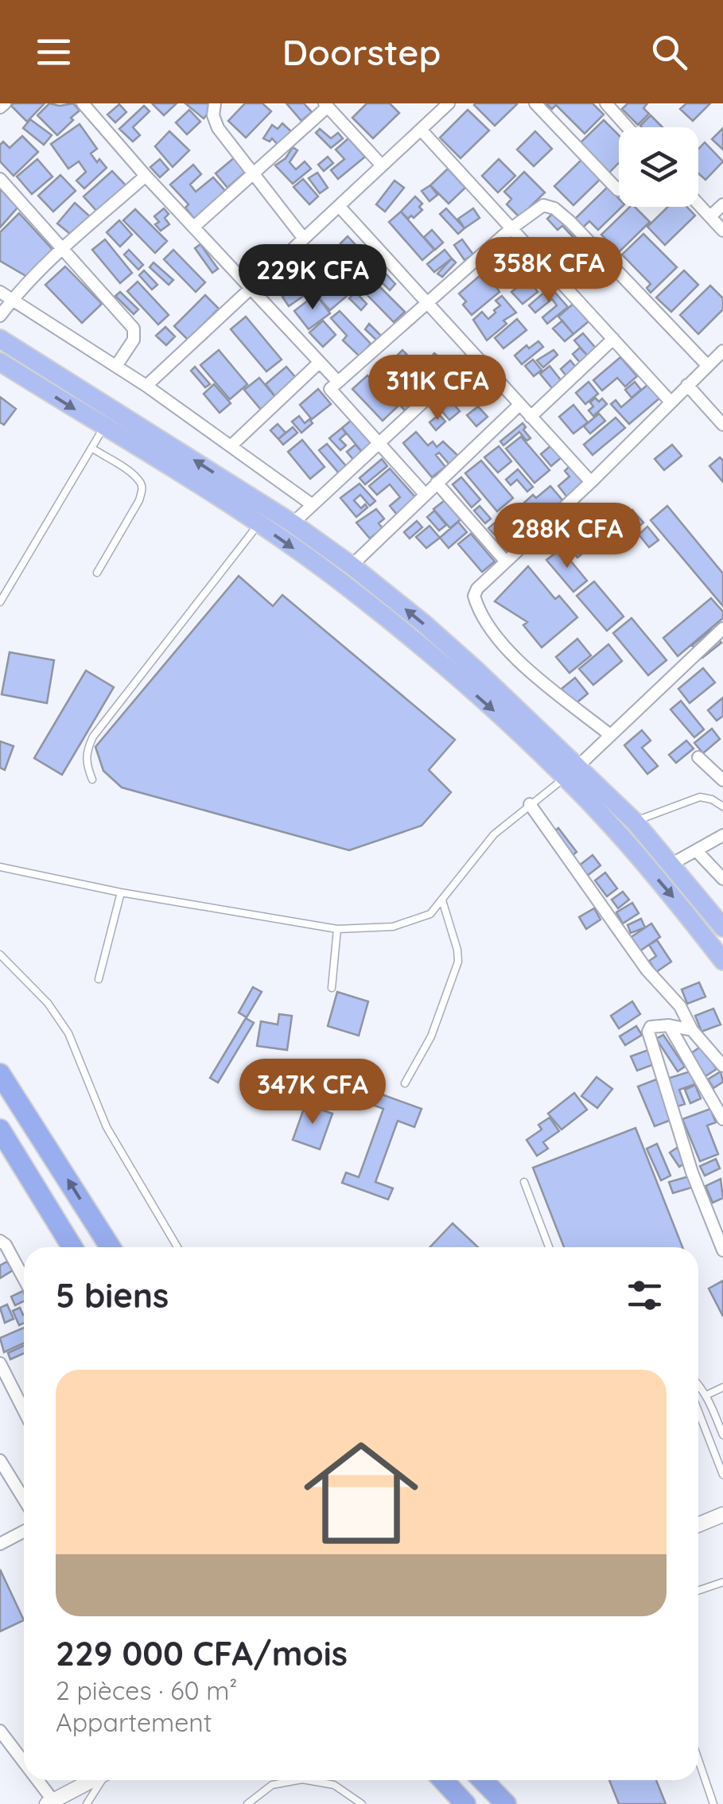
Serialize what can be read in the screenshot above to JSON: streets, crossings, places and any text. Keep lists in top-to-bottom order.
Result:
{
  "page": {
    "header": "Doorstep",
    "price": [
      "358K CFA",
      "229K CFA",
      "311K CFA",
      "288K CFA",
      "347K CFA"
    ],
    "heading": "5 biens",
    "list": [
      {
        "name": "229 000 CFA/mois",
        "note": "2 pièces · 60 m² · Appartement"
      }
    ]
  }
}
